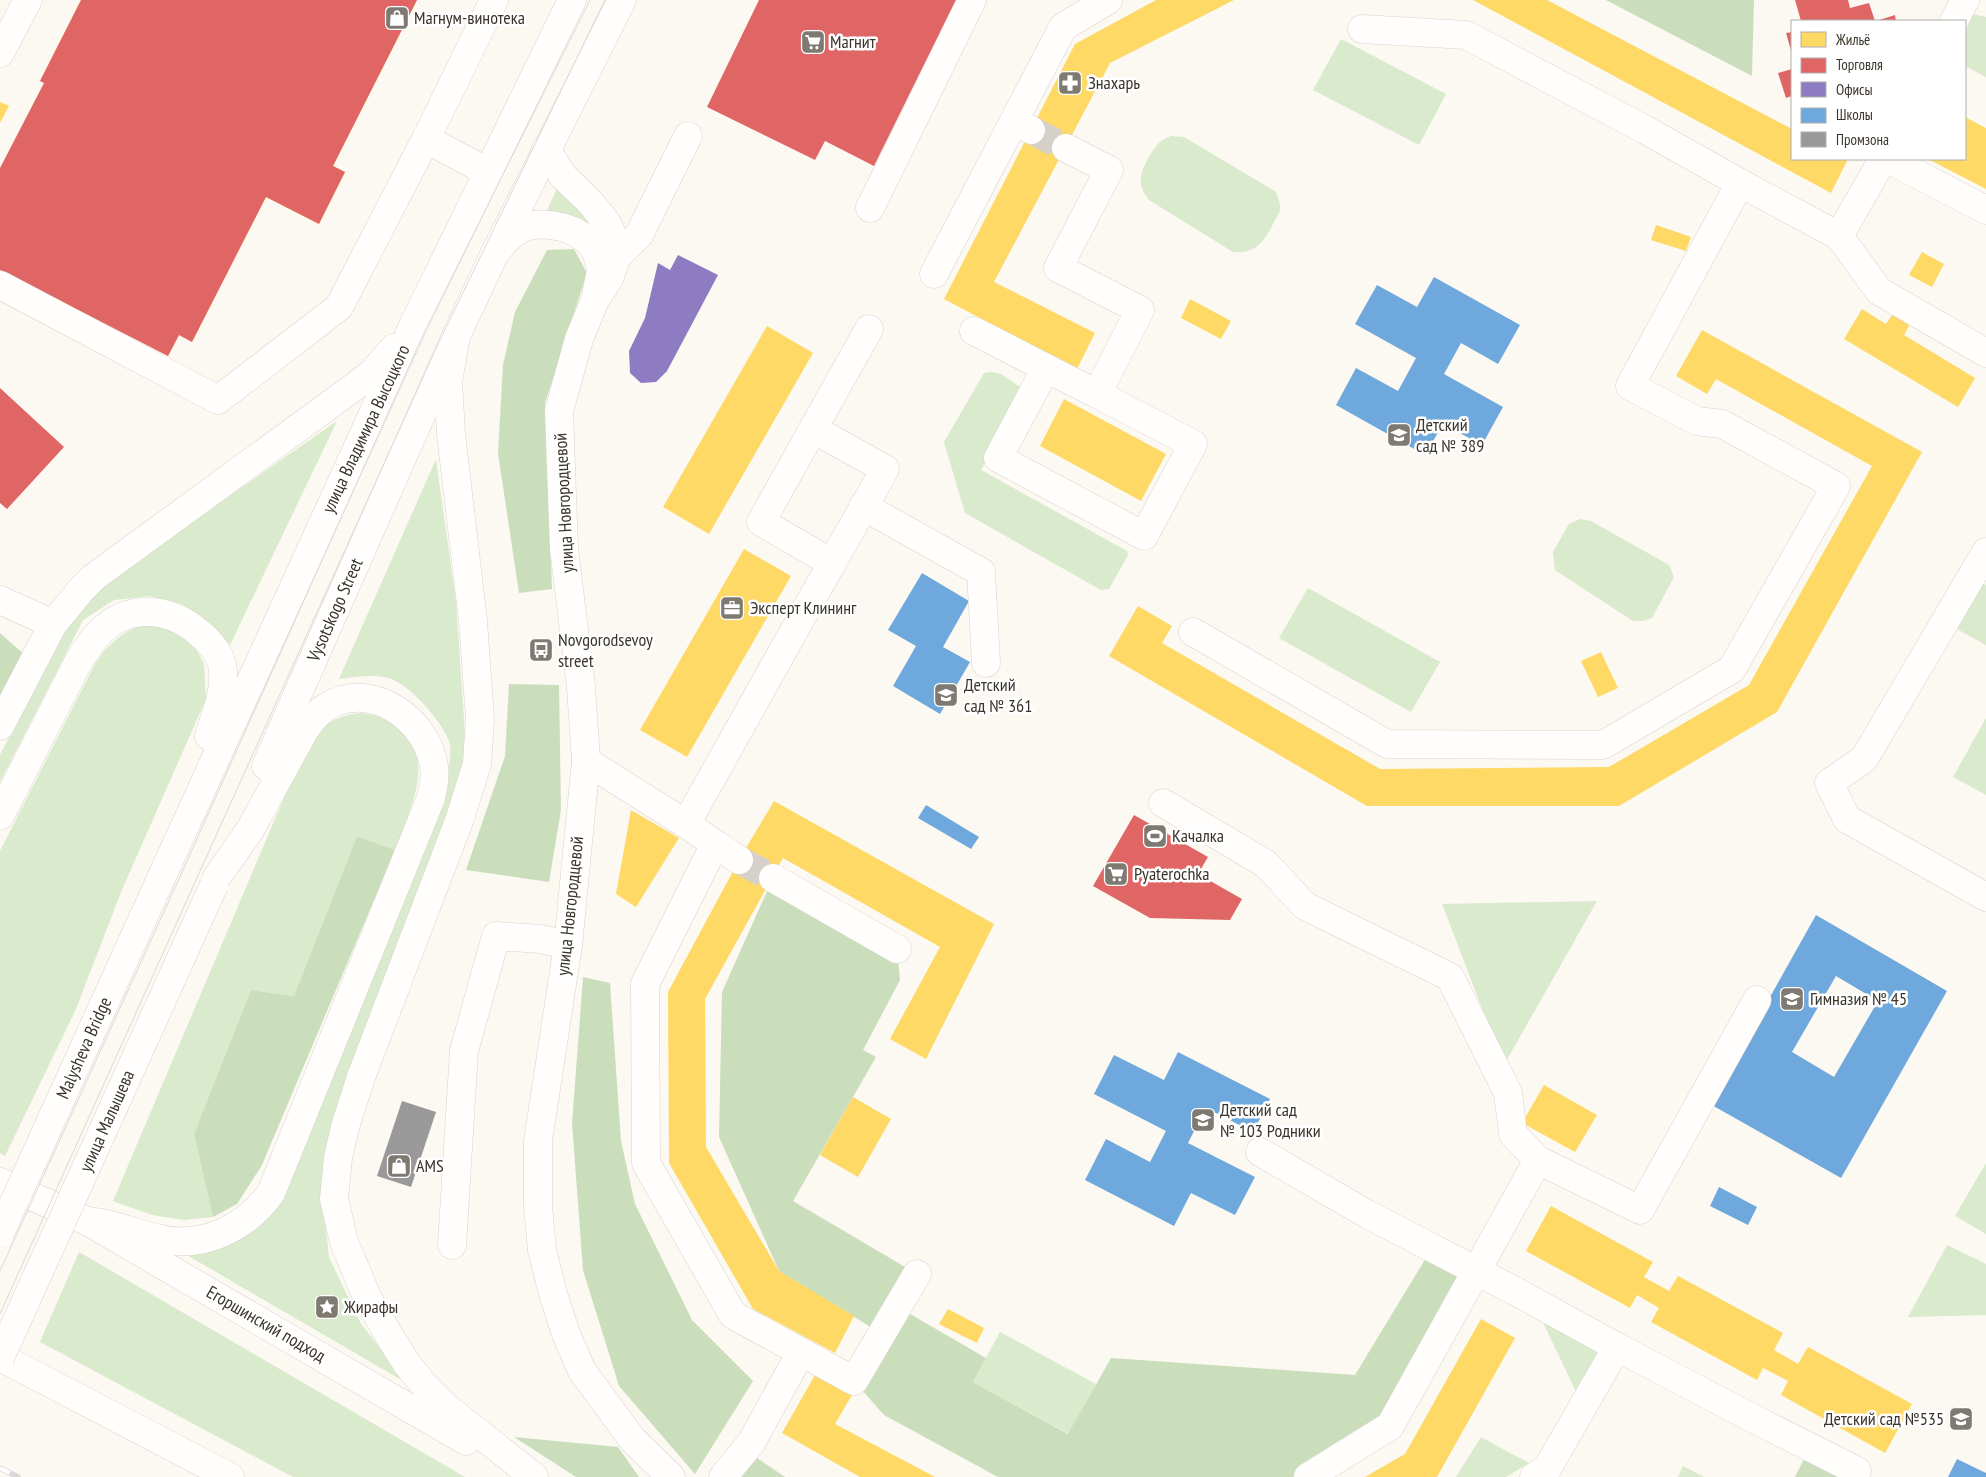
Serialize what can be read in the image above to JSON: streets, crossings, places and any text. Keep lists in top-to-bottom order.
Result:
{
  "streets": {
    "main road": [
      "улица Владимира Высоцкого",
      "улица Новгородцевой",
      "Vysotskogo Street",
      "Malysheva Bridge",
      "улица Малышева",
      "Егоршинский подход"
    ]
  },
  "crossings": [
    ["улица Владимира Высоцкого", "Malysheva Bridge"],
    ["Vysotskogo Street", "улица Малышева"]
  ],
  "places": {
    "shop": ["Магнум-винотека", "AMS"],
    "supermarket": ["Магнит", "Pyaterochka"],
    "pharmacy": ["Знахарь"],
    "school or university": [
      "Детский сад № 389",
      "Детский сад № 361",
      "Гимназия № 45",
      "Детский сад № 103 Родники",
      "Детский сад №535"
    ],
    "office": ["Эксперт Клининг"],
    "bus stop": ["Novgorodsevoy street"],
    "sports": ["Качалка"],
    "place": ["Жирафы"]
  },
  "legend": [
    "Жильё",
    "Торговля",
    "Офисы",
    "Школы",
    "Промзона"
  ]
}
